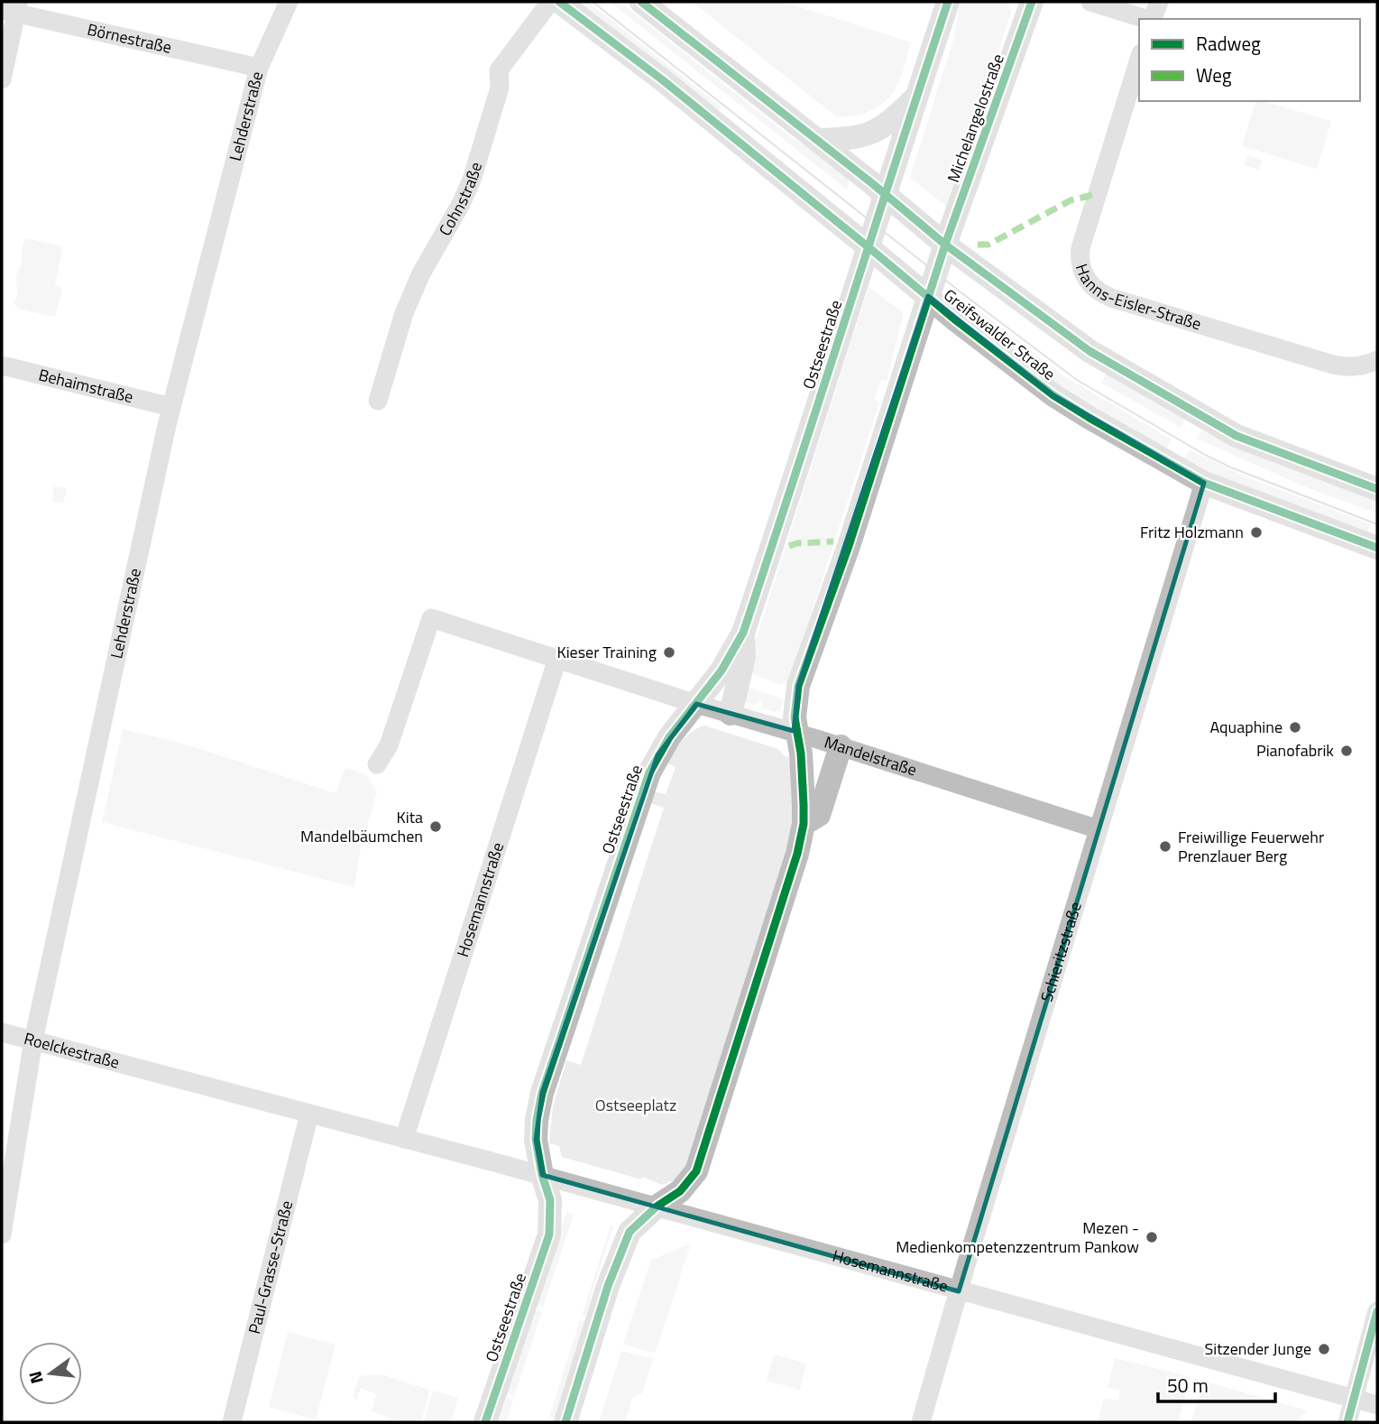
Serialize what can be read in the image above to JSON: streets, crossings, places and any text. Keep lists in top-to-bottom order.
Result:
{
  "streets": {
    "main road": ["Michelangelostraße", "Greifswalder Straße", "Ostseestraße"],
    "street": [
      "Börnestraße",
      "Lehderstraße",
      "Cohnstraße",
      "Hanns-Eisler-Straße",
      "Behaimstraße",
      "Mandelstraße",
      "Hosemannstraße",
      "Schieritzstraße",
      "Roelckestraße",
      "Paul-Grasse-Straße"
    ]
  },
  "crossings": [
    ["Börnestraße", "Lehderstraße"],
    ["Lehderstraße", "Behaimstraße"],
    ["Lehderstraße", "Roelckestraße"],
    ["Greifswalder Straße", "Ostseestraße"],
    ["Greifswalder Straße", "Schieritzstraße"],
    ["Ostseestraße", "Mandelstraße"],
    ["Ostseestraße", "Hosemannstraße"],
    ["Mandelstraße", "Hosemannstraße"],
    ["Mandelstraße", "Schieritzstraße"],
    ["Hosemannstraße", "Schieritzstraße"],
    ["Hosemannstraße", "Roelckestraße"],
    ["Hosemannstraße", "Paul-Grasse-Straße"]
  ],
  "parks": ["Ostseeplatz"],
  "places": [
    "Fritz Holzmann",
    "Kieser Training",
    "Aquaphine",
    "Pianofabrik",
    "Kita Mandelbäumchen",
    "Freiwillige Feuerwehr Prenzlauer Berg",
    "Mezen - Medienkompetenzzentrum Pankow",
    "Sitzender Junge"
  ],
  "legend": ["Radweg", "Weg"],
  "scale_bar": "50 m",
  "north": "left"
}
